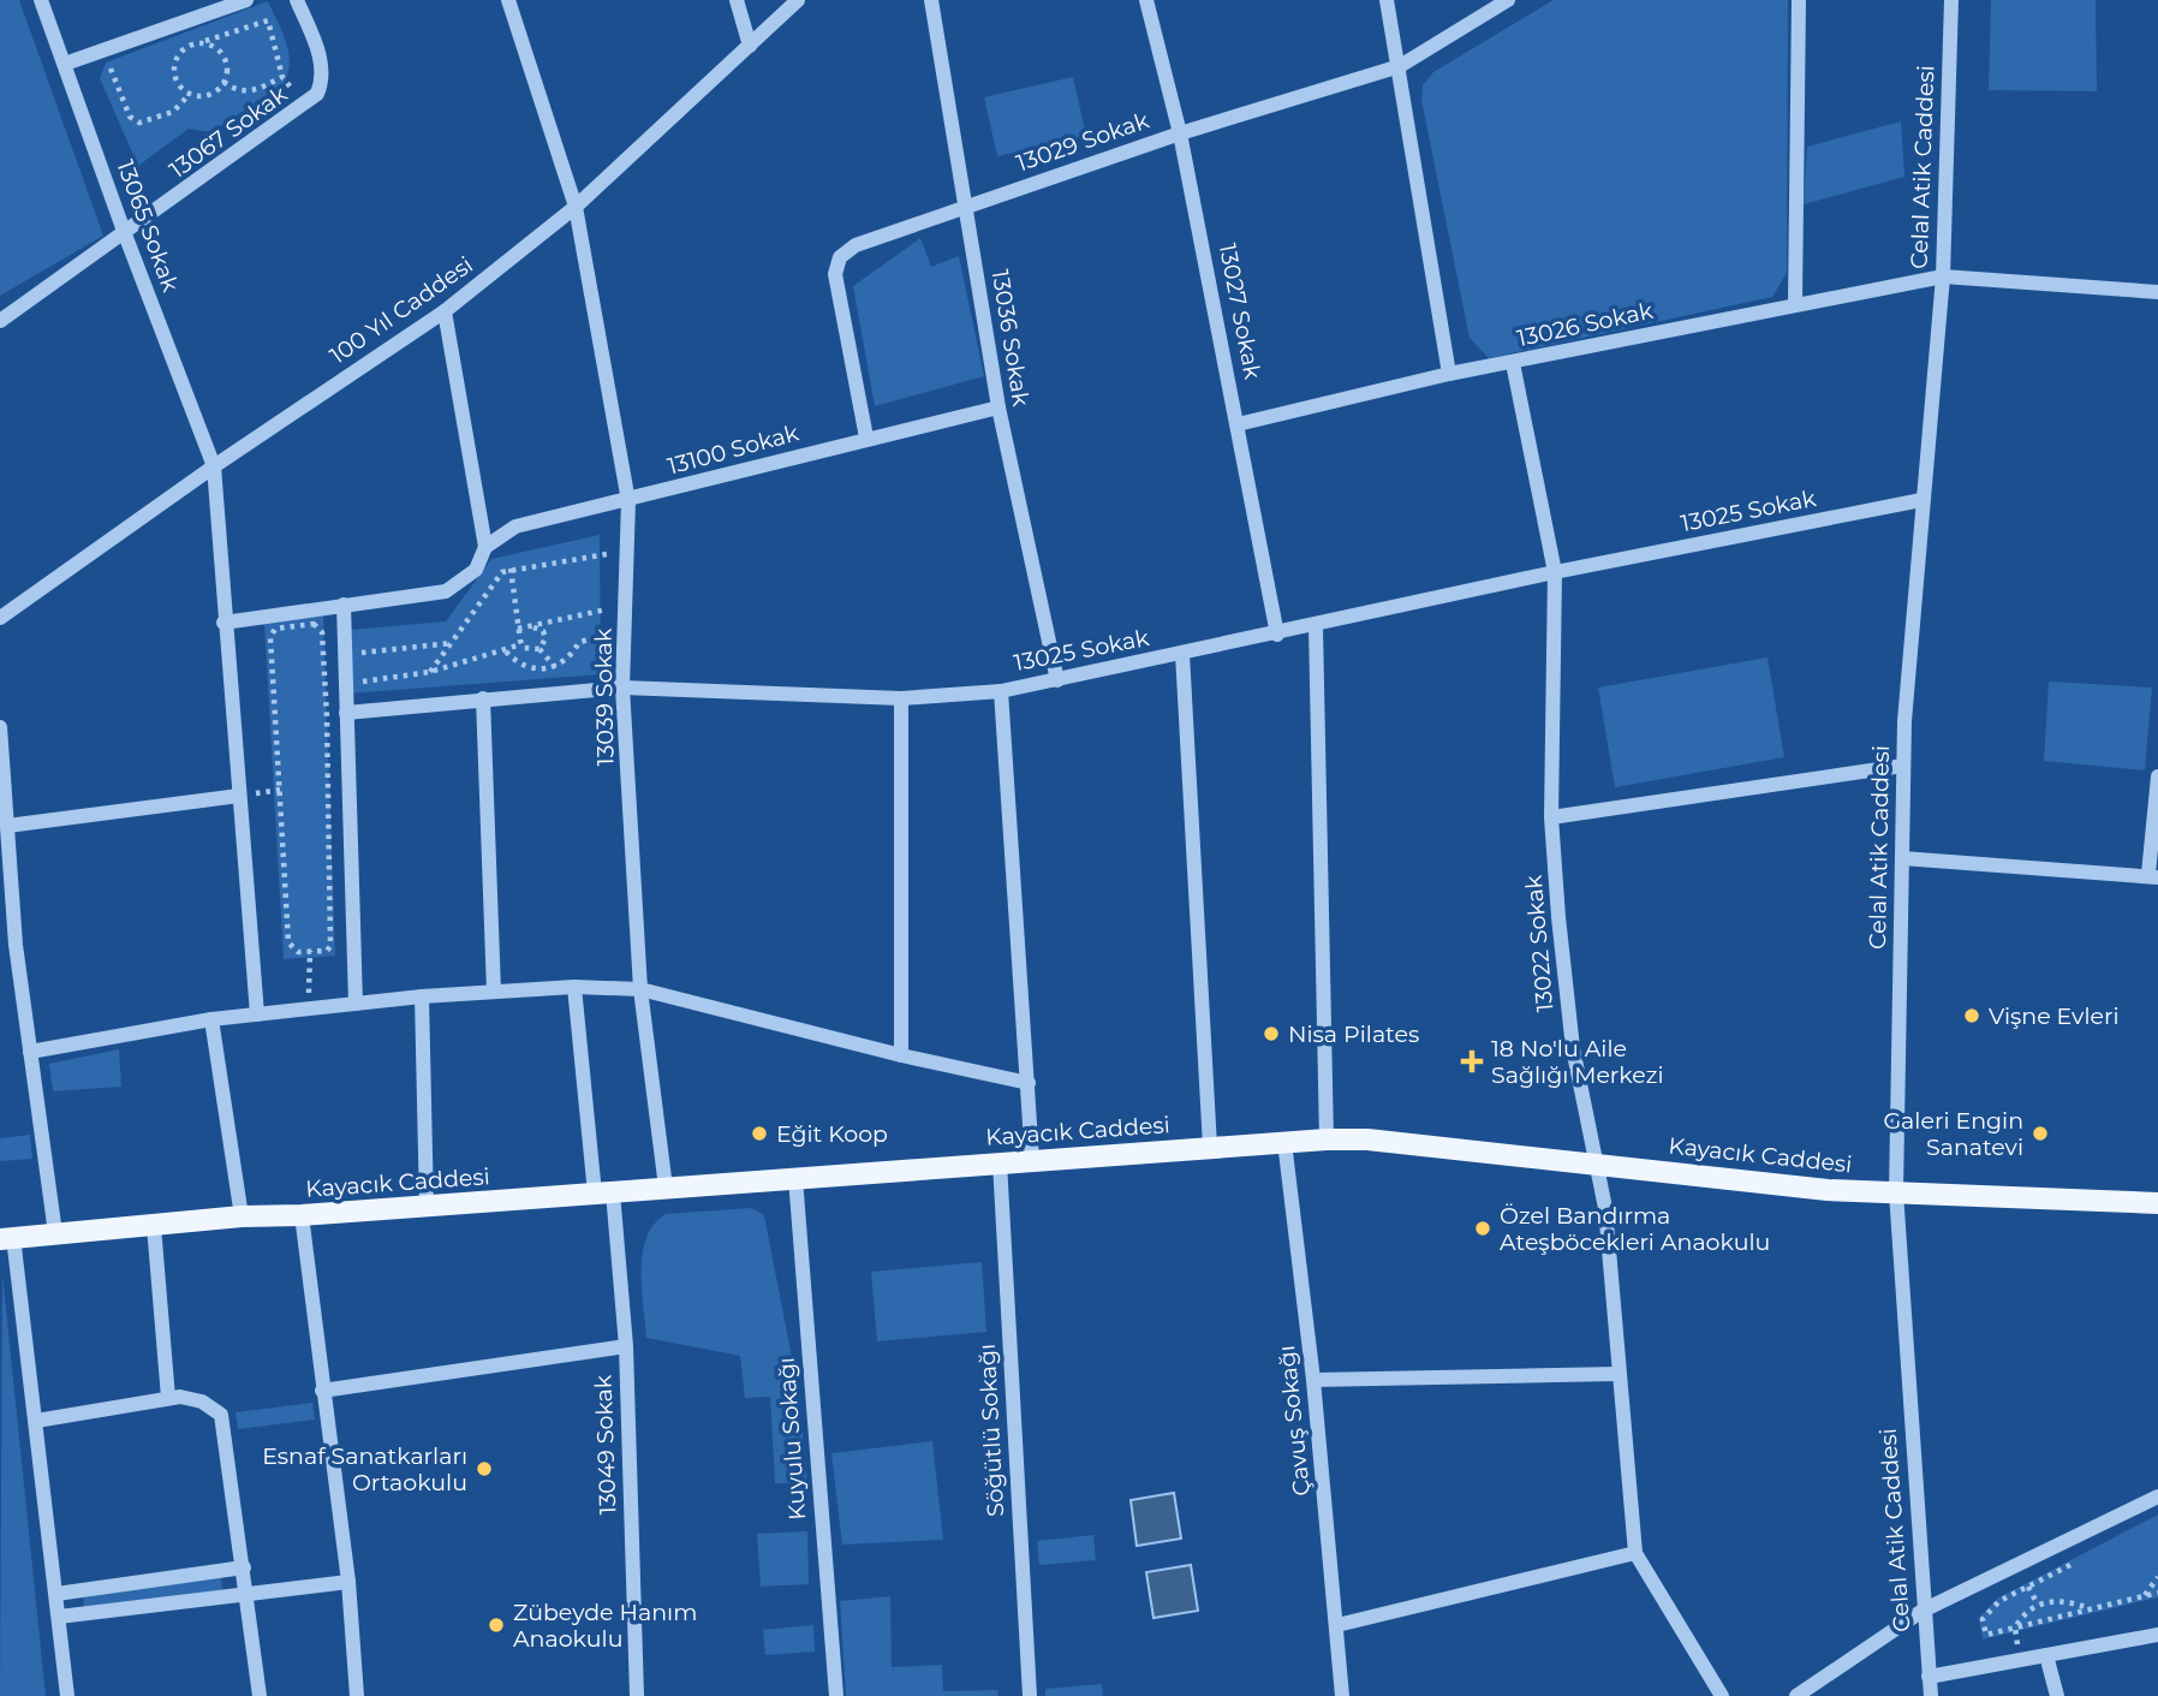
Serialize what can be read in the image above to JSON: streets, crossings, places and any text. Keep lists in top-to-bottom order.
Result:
{
  "streets": {
    "main road": ["Kayacık Caddesi"],
    "street": [
      "13067 Sokak",
      "13029 Sokak",
      "Celal Atik Caddesi",
      "13065 Sokak",
      "100 Yıl Caddesi",
      "13027 Sokak",
      "13026 Sokak",
      "13036 Sokak",
      "13100 Sokak",
      "13025 Sokak",
      "13039 Sokak",
      "13022 Sokak",
      "Çavuş Sokağı",
      "Söğütlü Sokağı",
      "Kuyulu Sokağı",
      "13049 Sokak"
    ]
  },
  "crossings": [
    ["13067 Sokak", "13065 Sokak"],
    ["13029 Sokak", "13027 Sokak"],
    ["13029 Sokak", "13036 Sokak"],
    ["13029 Sokak", "13100 Sokak"],
    ["Celal Atik Caddesi", "13026 Sokak"],
    ["Celal Atik Caddesi", "13025 Sokak"],
    ["Celal Atik Caddesi", "Kayacık Caddesi"],
    ["13065 Sokak", "100 Yıl Caddesi"],
    ["100 Yıl Caddesi", "13039 Sokak"],
    ["13027 Sokak", "13026 Sokak"],
    ["13027 Sokak", "13025 Sokak"],
    ["13026 Sokak", "13022 Sokak"],
    ["13036 Sokak", "13100 Sokak"],
    ["13036 Sokak", "13025 Sokak"],
    ["13100 Sokak", "13039 Sokak"],
    ["13025 Sokak", "13039 Sokak"],
    ["13025 Sokak", "13022 Sokak"],
    ["13039 Sokak", "Kayacık Caddesi"],
    ["13022 Sokak", "Kayacık Caddesi"],
    ["Kayacık Caddesi", "Çavuş Sokağı"],
    ["Kayacık Caddesi", "Söğütlü Sokağı"],
    ["Kayacık Caddesi", "Kuyulu Sokağı"],
    ["Kayacık Caddesi", "13049 Sokak"]
  ],
  "places": {
    "other": [
      "Vişne Evleri",
      "Nisa Pilates",
      "Eğit Koop",
      "Galeri Engin Sanatevi",
      "Özel Bandırma Ateşböcekleri Anaokulu",
      "Esnaf Sanatkarları Ortaokulu",
      "Zübeyde Hanım Anaokulu"
    ],
    "health": ["18 No'lu Aile Sağlığı Merkezi"]
  }
}
